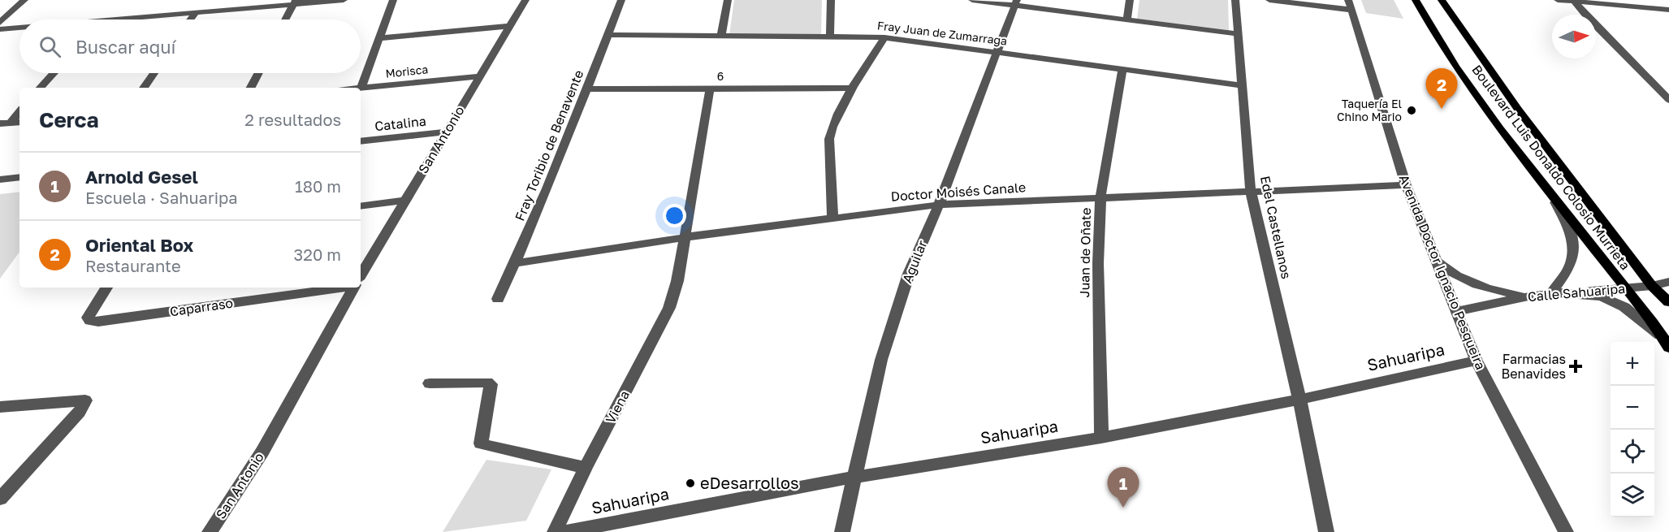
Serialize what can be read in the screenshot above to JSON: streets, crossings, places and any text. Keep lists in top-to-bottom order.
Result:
{
  "streets": {
    "main road": ["Boulevard Luis Donaldo Colosio Murrieta"],
    "street": [
      "Fray Juan de Zumarraga",
      "Morisca",
      "6",
      "Catalina",
      "San Antonio",
      "Fray Toribio de Benavente",
      "Doctor Moisés Canale",
      "Edel Castellanos",
      "Juan de Oñate",
      "Aguilar",
      "Avenida Doctor Ignacio Pesqueira",
      "Calle Sahuaripa",
      "Caparraso",
      "Sahuaripa",
      "Viena"
    ]
  },
  "crossings": [
    ["Fray Juan de Zumarraga", "Fray Toribio de Benavente"],
    ["Fray Juan de Zumarraga", "Edel Castellanos"],
    ["Fray Juan de Zumarraga", "Juan de Oñate"],
    ["Fray Juan de Zumarraga", "Aguilar"],
    ["Morisca", "San Antonio"],
    ["6", "Fray Toribio de Benavente"],
    ["6", "Viena"],
    ["Catalina", "San Antonio"],
    ["Fray Toribio de Benavente", "Doctor Moisés Canale"],
    ["Boulevard Luis Donaldo Colosio Murrieta", "Calle Sahuaripa"],
    ["Doctor Moisés Canale", "Edel Castellanos"],
    ["Doctor Moisés Canale", "Juan de Oñate"],
    ["Doctor Moisés Canale", "Aguilar"],
    ["Doctor Moisés Canale", "Avenida Doctor Ignacio Pesqueira"],
    ["Doctor Moisés Canale", "Viena"],
    ["Edel Castellanos", "Sahuaripa"],
    ["Juan de Oñate", "Sahuaripa"],
    ["Aguilar", "Sahuaripa"],
    ["Avenida Doctor Ignacio Pesqueira", "Calle Sahuaripa"],
    ["Avenida Doctor Ignacio Pesqueira", "Sahuaripa"]
  ],
  "places": {
    "other": ["Taquería El Chino Mario", "eDesarrollos"],
    "health": ["Farmacias Benavides"]
  },
  "north": "right",
  "page": {
    "search": "Buscar aquí",
    "pins": ["2", "1"],
    "heading": ["Cerca", "2 resultados"],
    "list": [
      {
        "mark": "1",
        "name": "Arnold Gesel",
        "note": "Escuela · Sahuaripa",
        "value": "180 m"
      },
      {
        "mark": "2",
        "name": "Oriental Box",
        "note": "Restaurante",
        "value": "320 m"
      }
    ],
    "map_buttons": ["+", "−"]
  }
}
